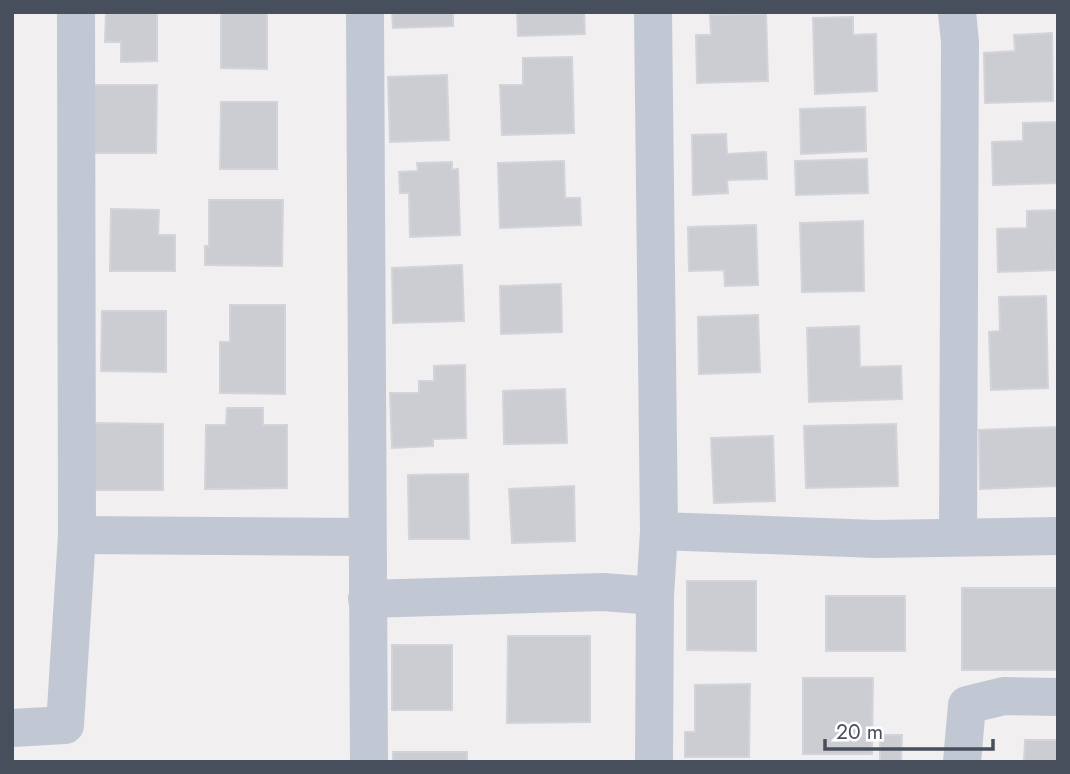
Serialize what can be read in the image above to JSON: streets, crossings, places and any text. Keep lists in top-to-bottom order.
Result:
{
  "scale_bar": "20 m"
}
